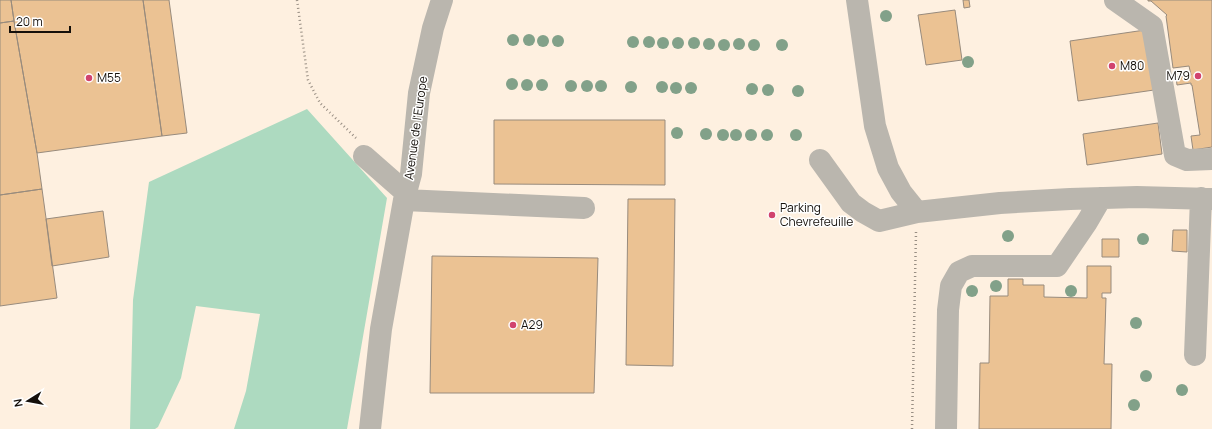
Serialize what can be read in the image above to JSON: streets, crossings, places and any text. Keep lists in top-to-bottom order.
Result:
{
  "streets": {
    "street": ["Avenue de l'Europe"]
  },
  "places": [
    "M80",
    "M79",
    "M55",
    "Parking Chevrefeuille",
    "A29"
  ],
  "scale_bar": "20 m",
  "north": "left"
}
